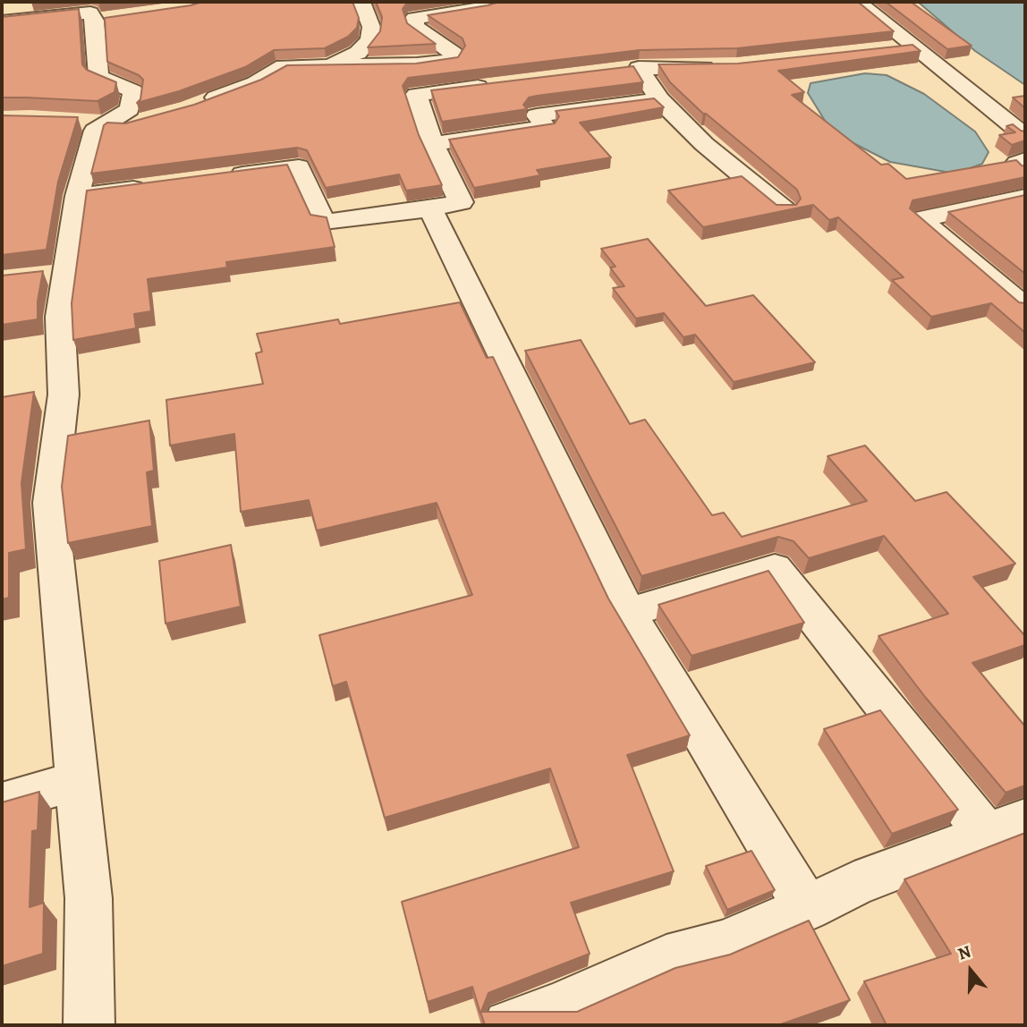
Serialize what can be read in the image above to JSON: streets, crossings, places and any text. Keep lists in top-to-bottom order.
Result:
{
  "north": "top"
}
